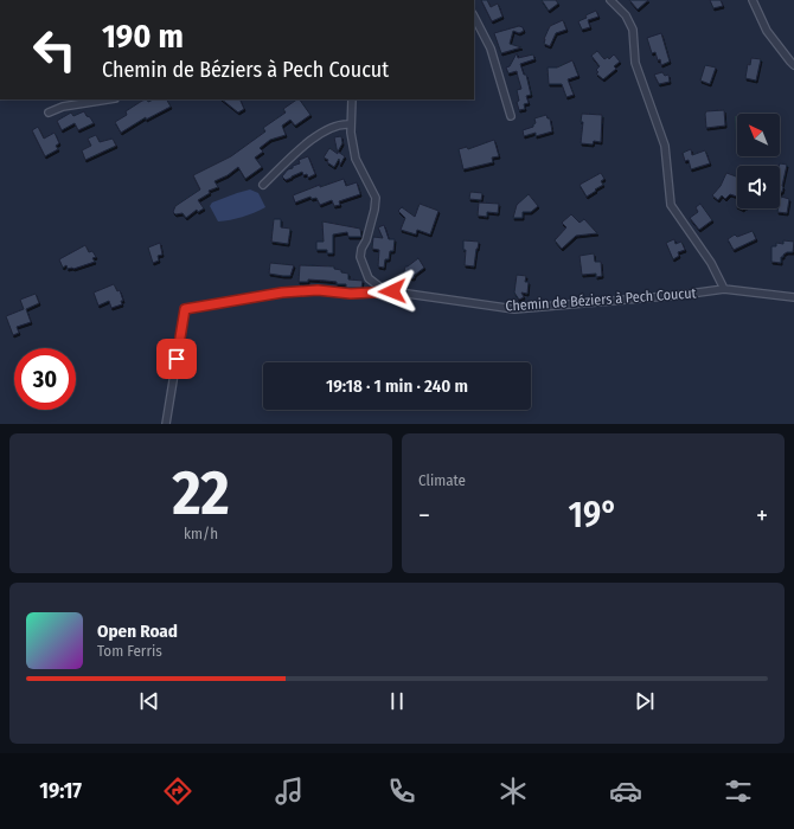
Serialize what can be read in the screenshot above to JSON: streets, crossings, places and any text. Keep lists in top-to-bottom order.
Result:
{
  "streets": {
    "street": ["Chemin de Béziers à Pech Coucut"]
  },
  "north": "top left",
  "page": {
    "turn": ["190 m", "Chemin de Béziers à Pech Coucut"],
    "limit": "30",
    "trip": "19:18 · 1 min · 240 m",
    "tile": [
      ["22", "km/h"],
      "Climate"
    ],
    "heat": ["−", "19°", "+"],
    "song": ["Open Road", "Tom Ferris"],
    "tabs": "19:17"
  }
}
